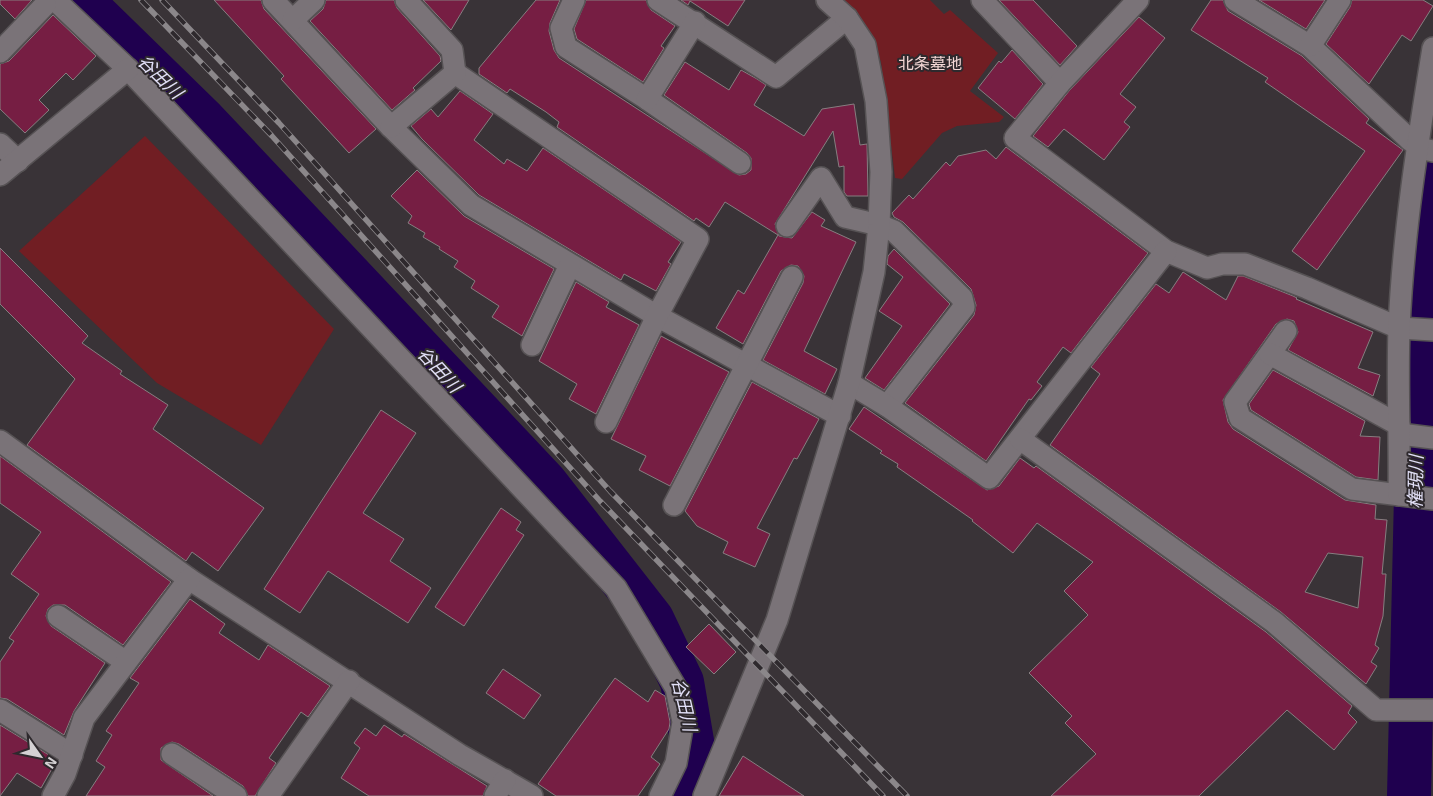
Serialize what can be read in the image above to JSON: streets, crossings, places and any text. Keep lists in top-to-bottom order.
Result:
{
  "water": ["谷田川", "権現川"],
  "parks": ["北条墓地"],
  "north": "bottom right"
}
